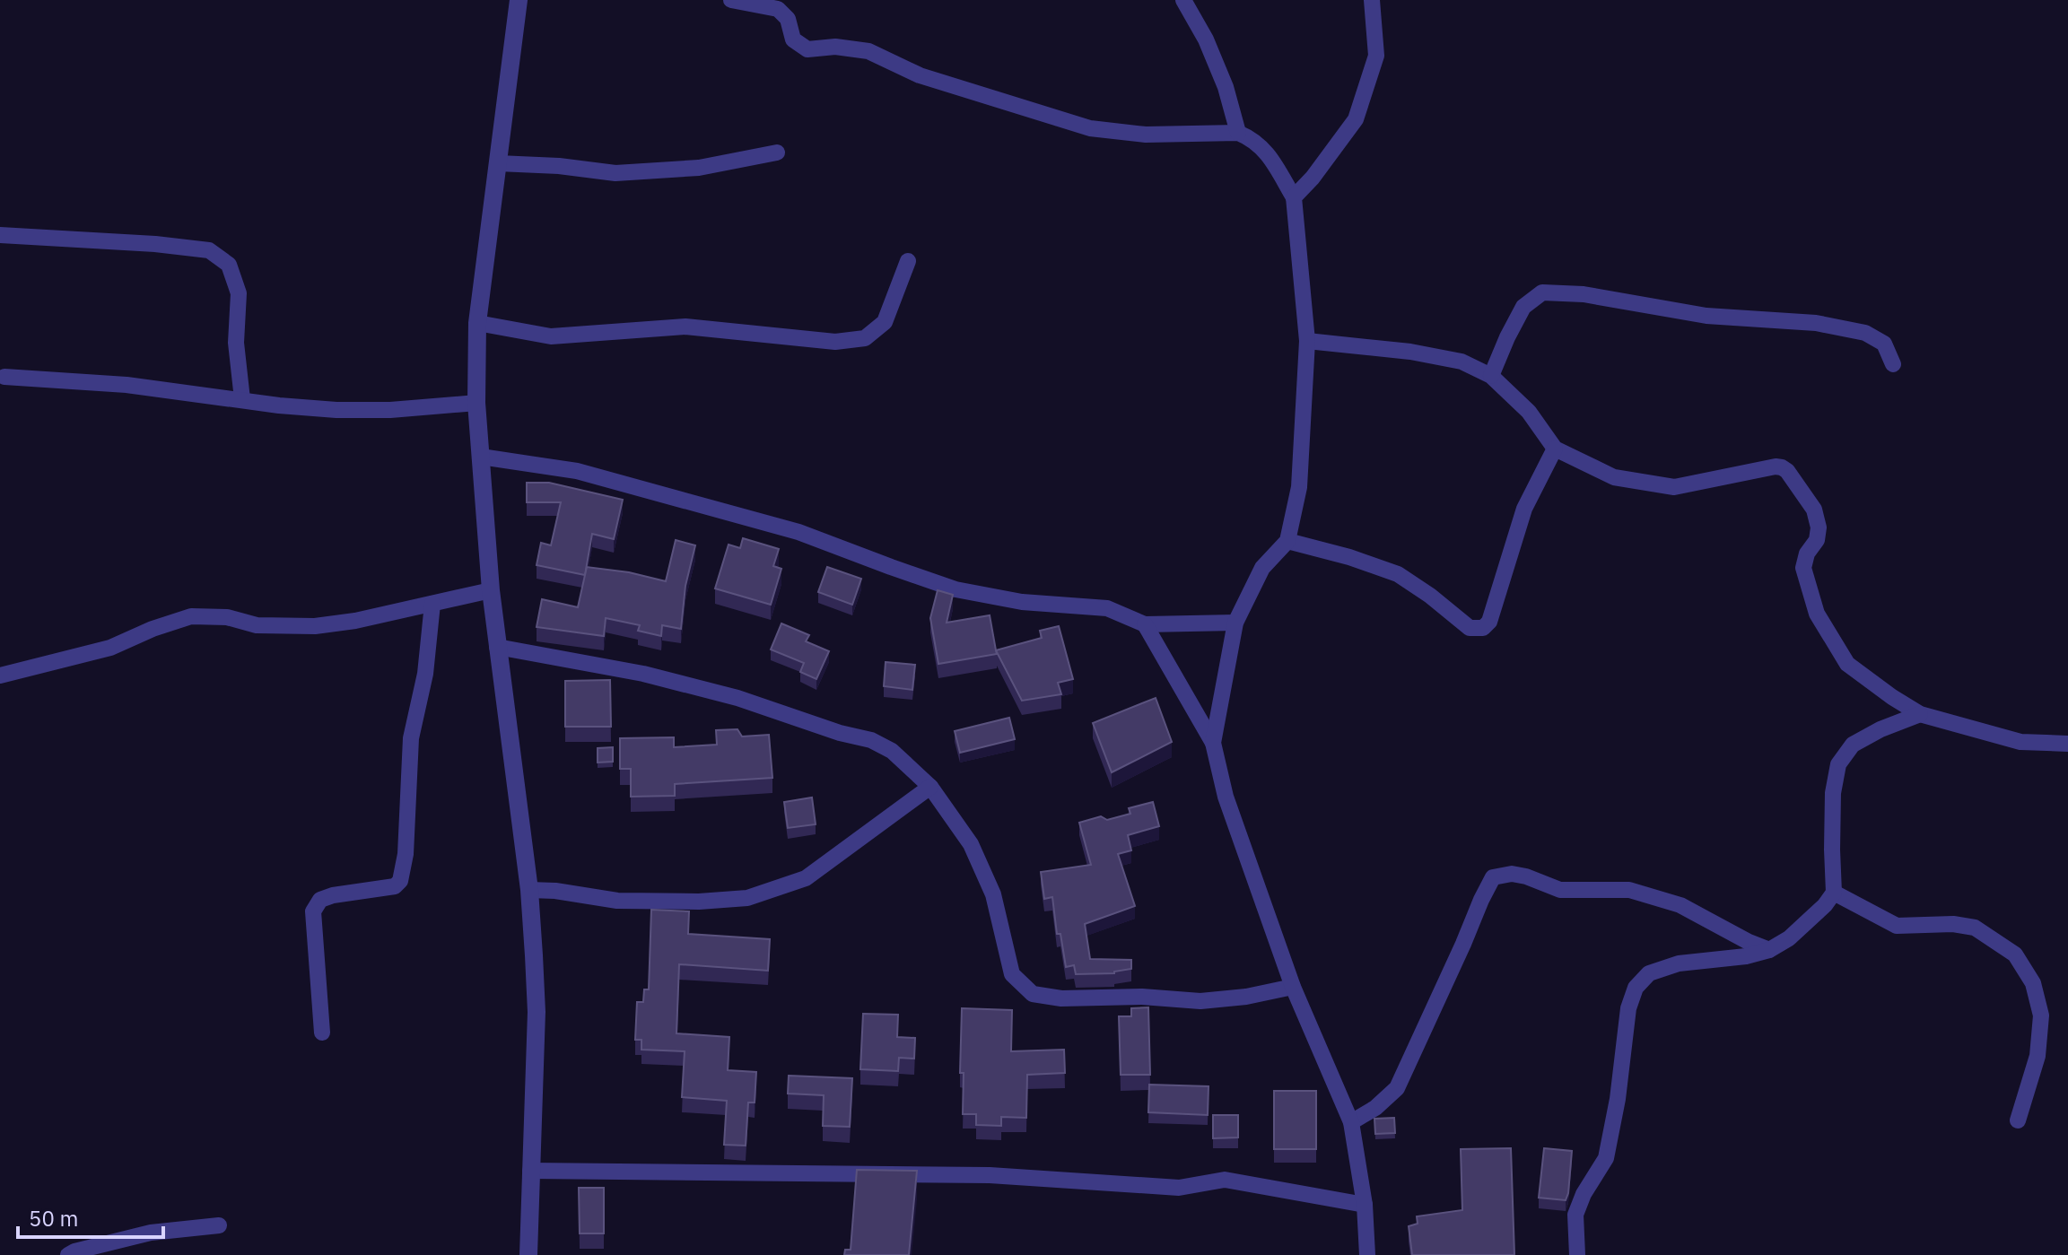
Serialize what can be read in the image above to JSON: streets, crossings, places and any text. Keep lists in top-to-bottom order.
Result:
{
  "scale_bar": "50 m"
}
